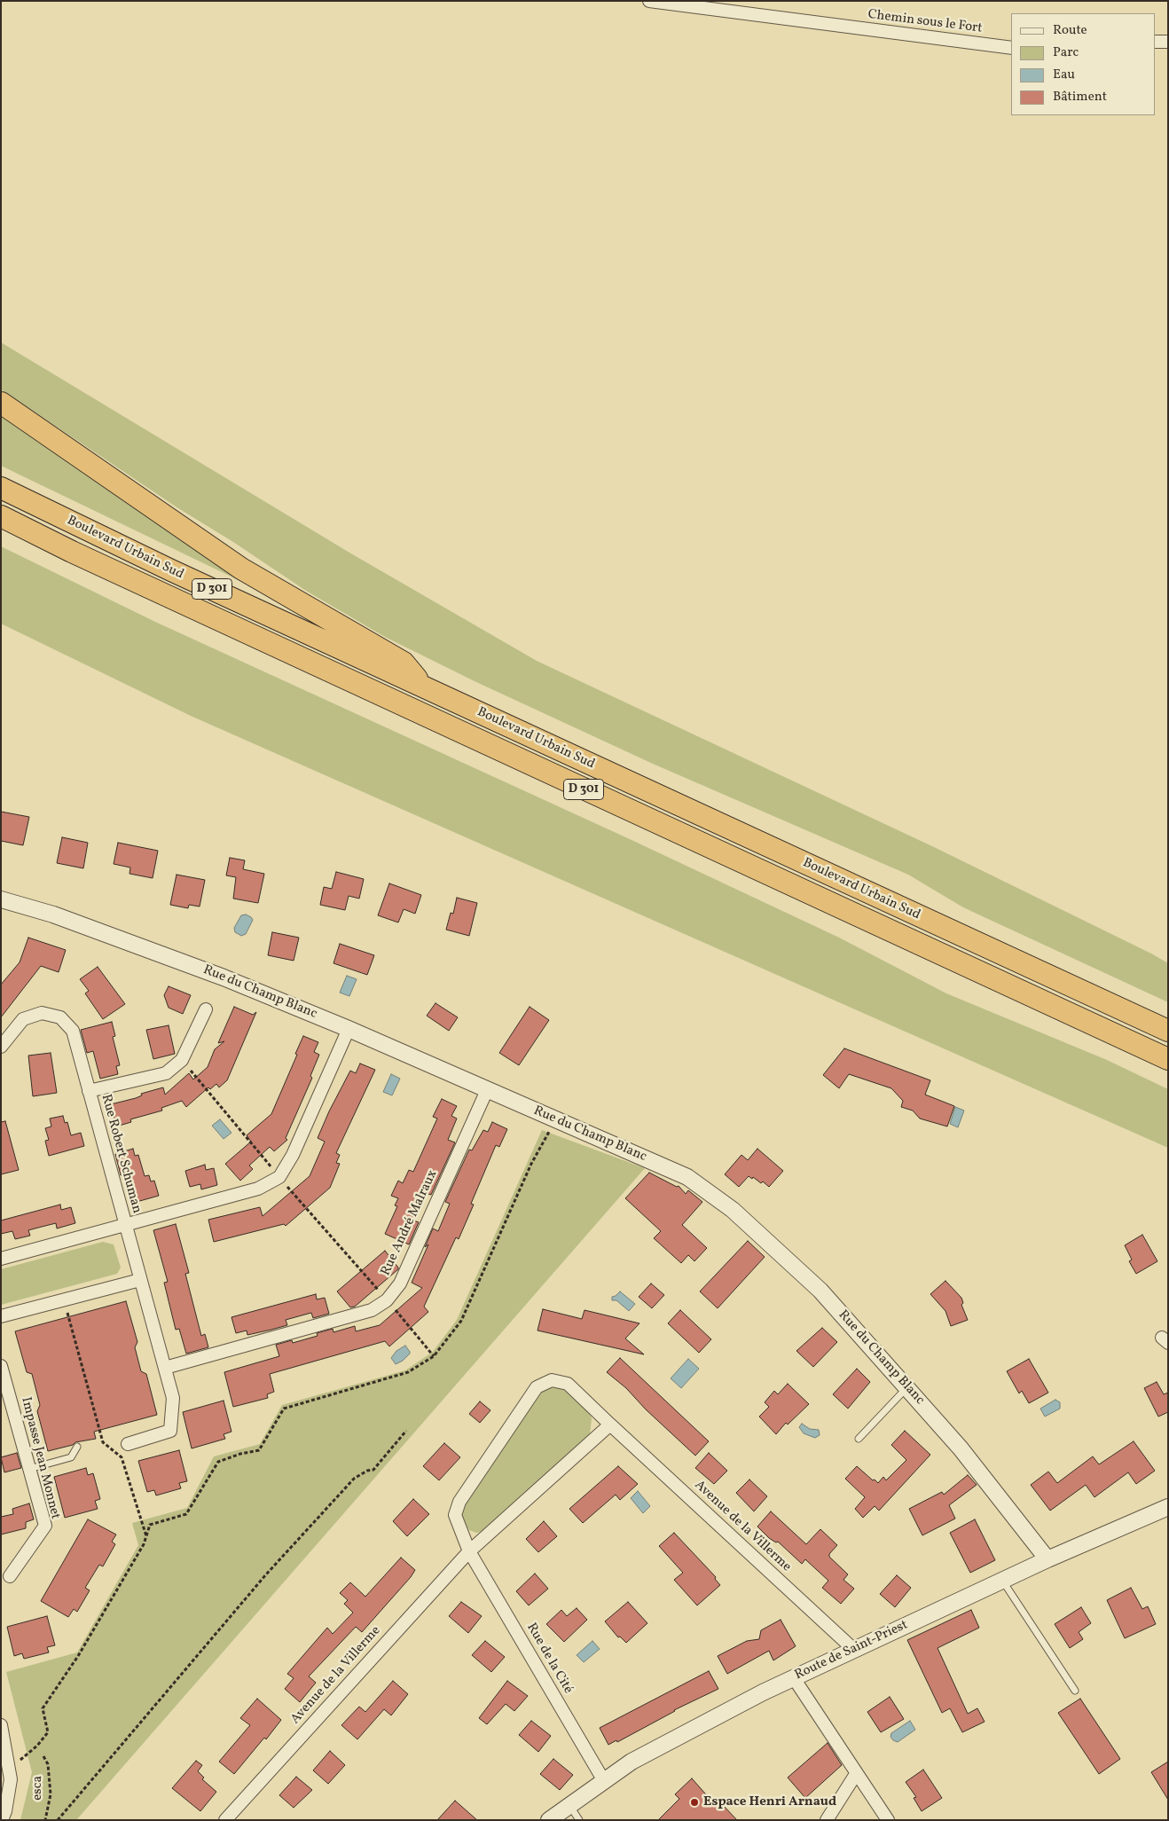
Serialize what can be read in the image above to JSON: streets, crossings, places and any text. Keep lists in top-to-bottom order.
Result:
{
  "streets": {
    "highway": ["Boulevard Urbain Sud", "D 301"],
    "street": [
      "Chemin sous le Fort",
      "Rue du Champ Blanc",
      "Rue Robert Schuman",
      "Rue André Malraux",
      "Impasse Jean Monnet",
      "Avenue de la Villerme",
      "Route de Saint-Priest",
      "Rue de la Cité"
    ],
    "path": ["esca"]
  },
  "crossings": [
    ["Rue du Champ Blanc", "Rue André Malraux"],
    ["Rue du Champ Blanc", "Route de Saint-Priest"],
    ["Avenue de la Villerme", "Route de Saint-Priest"],
    ["Avenue de la Villerme", "Rue de la Cité"],
    ["Route de Saint-Priest", "Rue de la Cité"]
  ],
  "places": ["Espace Henri Arnaud"],
  "legend": [
    "Route",
    "Parc",
    "Eau",
    "Bâtiment"
  ]
}
